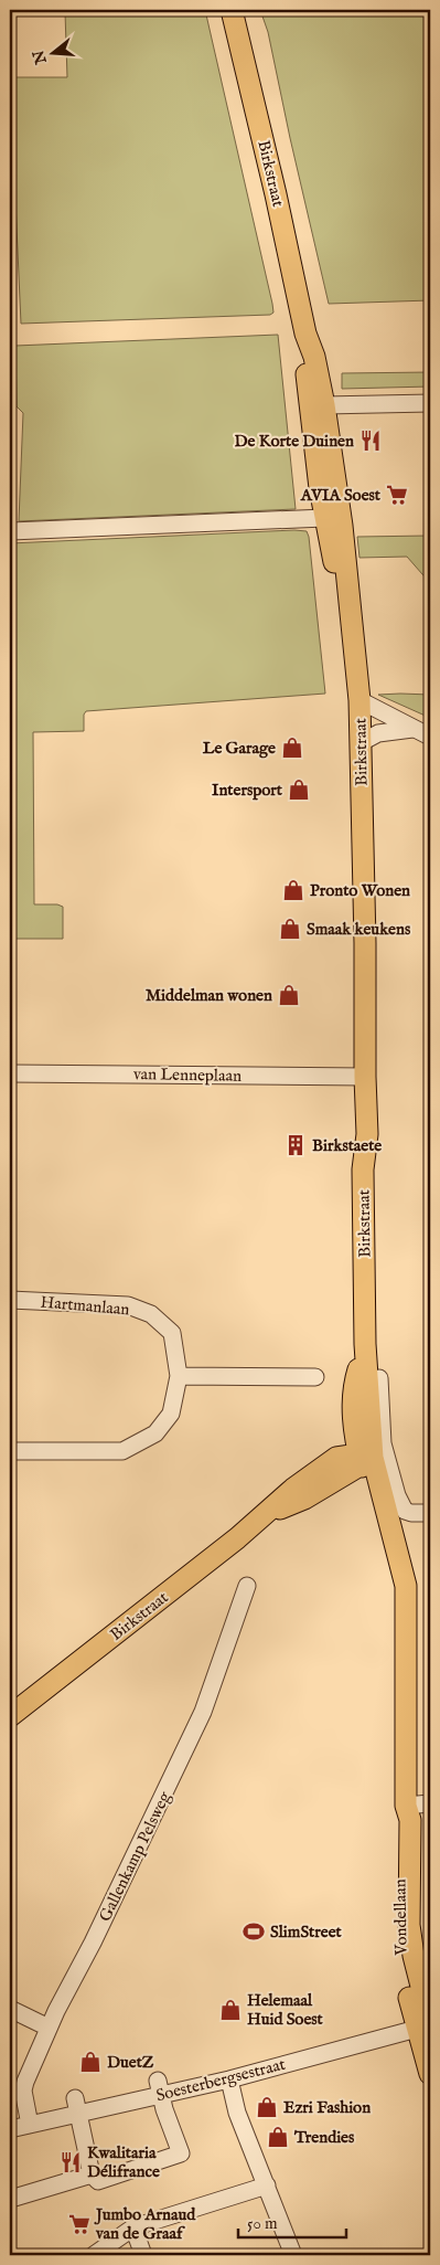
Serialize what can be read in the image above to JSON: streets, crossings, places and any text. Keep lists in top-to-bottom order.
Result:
{
  "streets": {
    "main road": ["Birkstraat", "Vondellaan"],
    "street": [
      "van Lenneplaan",
      "Hartmanlaan",
      "Gallenkamp Pelsweg",
      "Soesterbergsestraat"
    ]
  },
  "crossings": [
    ["Birkstraat", "van Lenneplaan"],
    ["Birkstraat", "Vondellaan"],
    ["Gallenkamp Pelsweg", "Soesterbergsestraat"],
    ["Vondellaan", "Soesterbergsestraat"]
  ],
  "places": {
    "restaurant": ["De Korte Duinen", "Kwalitaria Délifrance"],
    "supermarket": ["AVIA Soest", "Jumbo Arnaud van de Graaf"],
    "shop": [
      "Le Garage",
      "Intersport",
      "Pronto Wonen",
      "Smaak keukens",
      "Middelman wonen",
      "Helemaal Huid Soest",
      "DuetZ",
      "Ezri Fashion",
      "Trendies"
    ],
    "building": ["Birkstaete"],
    "sports": ["SlimStreet"]
  },
  "scale_bar": "50 m",
  "north": "left"
}
